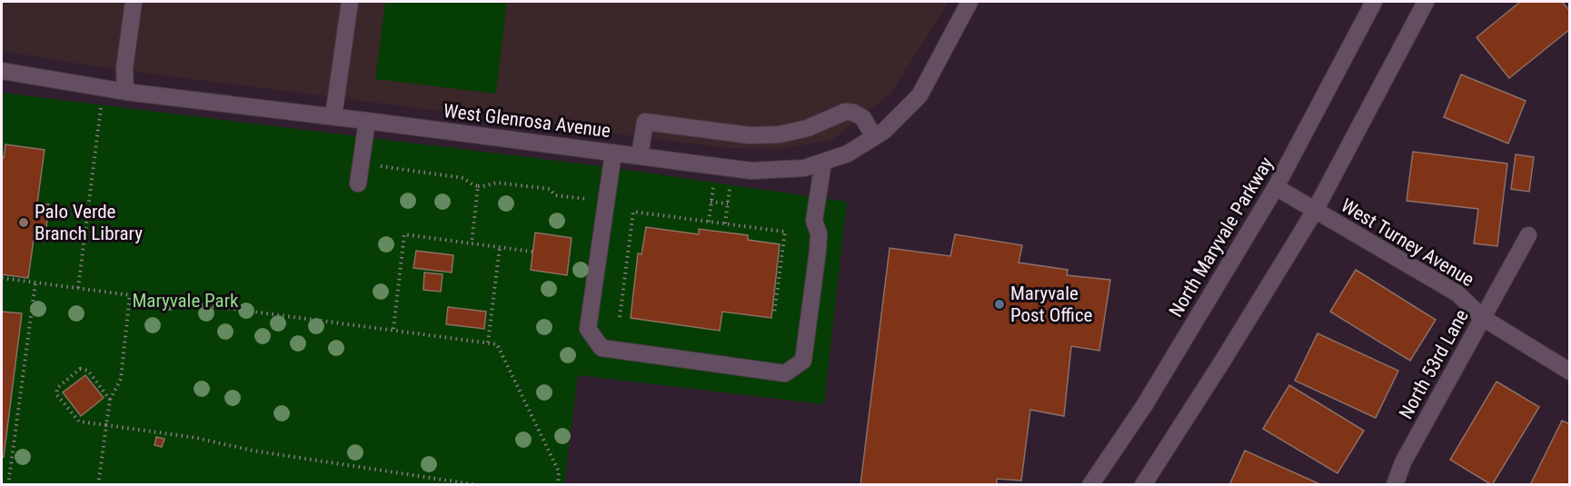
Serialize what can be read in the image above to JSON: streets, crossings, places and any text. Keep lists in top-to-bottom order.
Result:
{
  "streets": {
    "street": [
      "West Glenrosa Avenue",
      "North Maryvale Parkway",
      "West Turney Avenue",
      "North 53rd Lane"
    ]
  },
  "crossings": [
    ["North Maryvale Parkway", "West Turney Avenue"],
    ["West Turney Avenue", "North 53rd Lane"]
  ],
  "parks": ["Maryvale Park"],
  "places": ["Palo Verde Branch Library", "Maryvale Post Office"]
}
